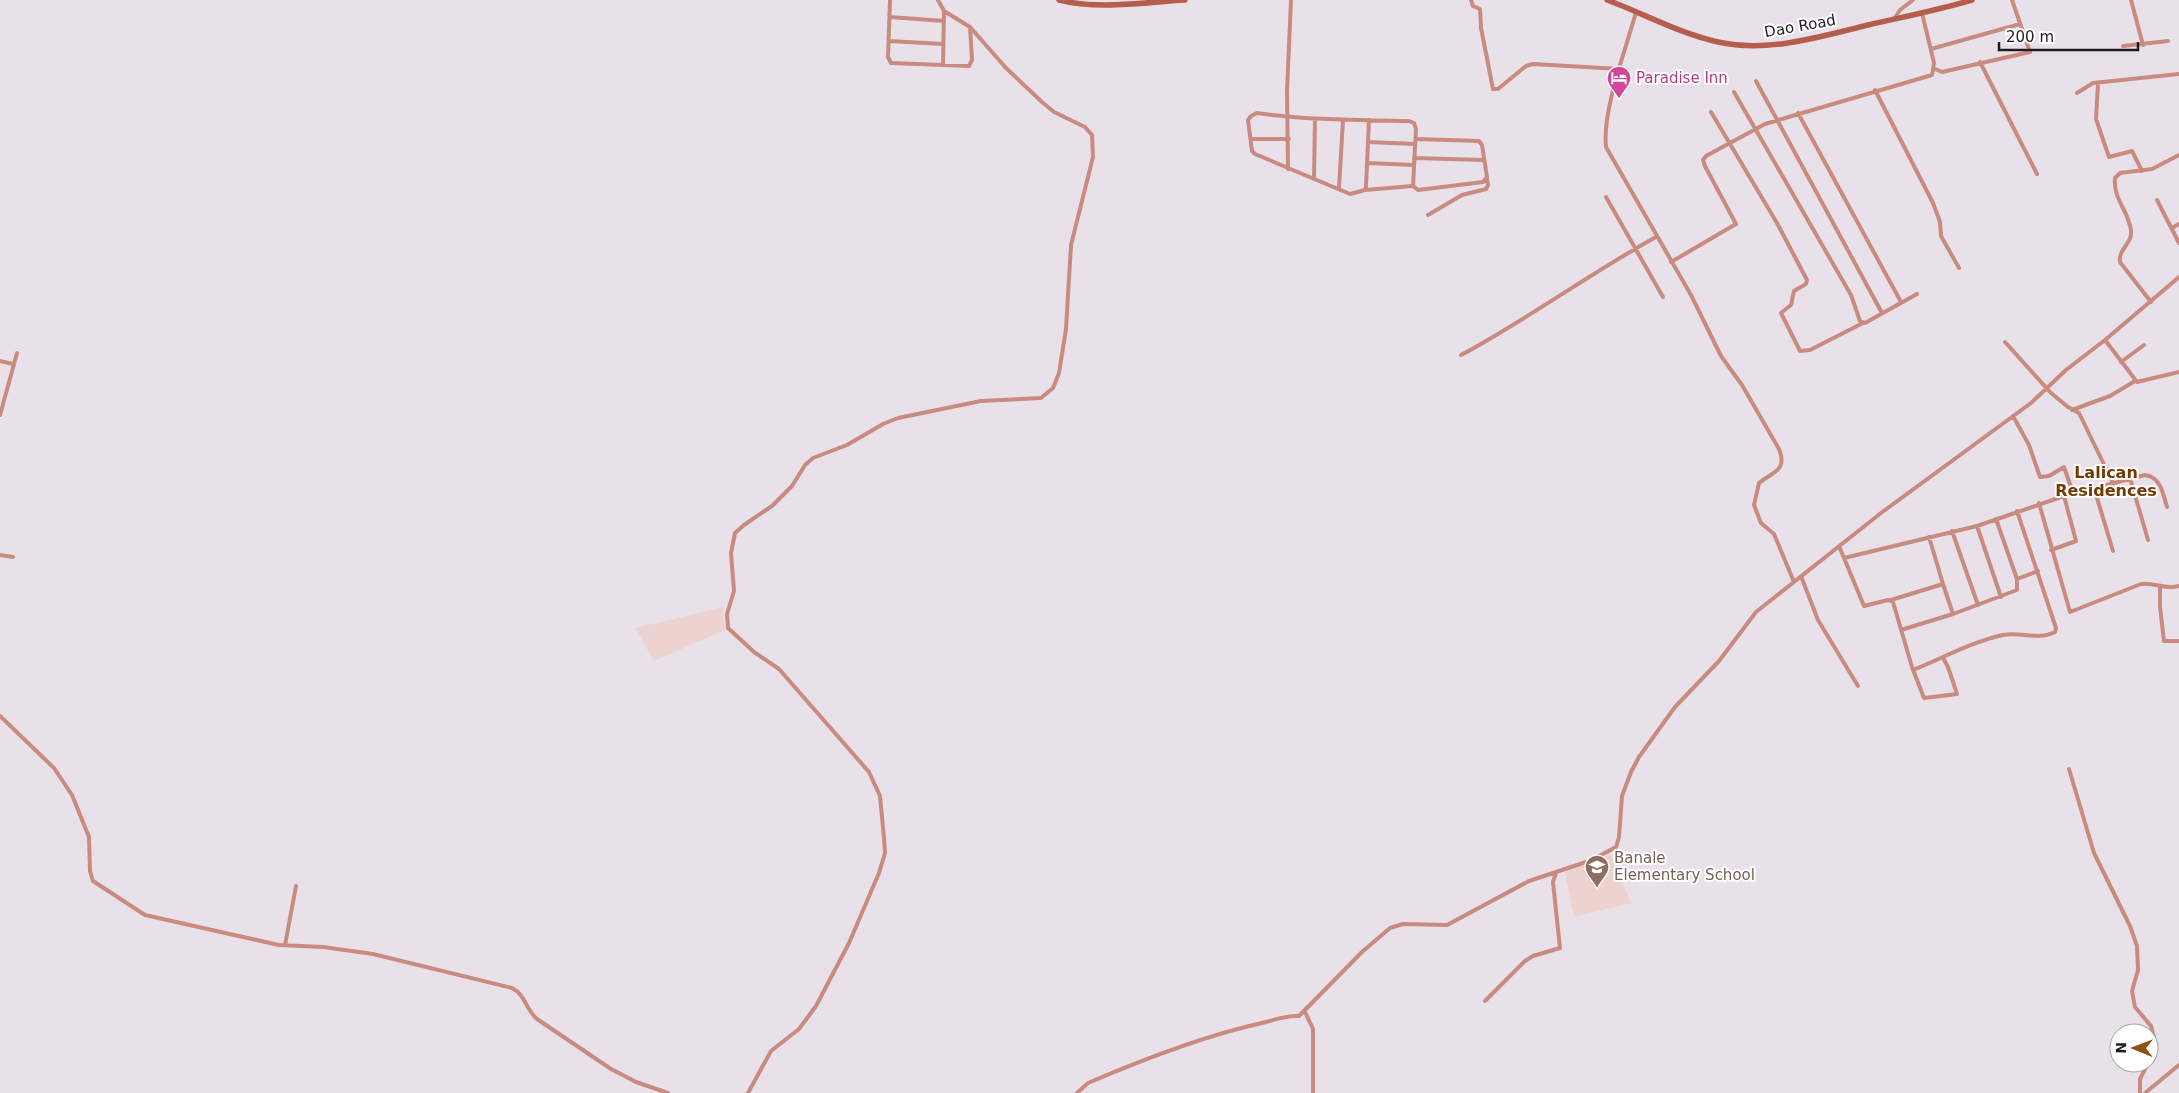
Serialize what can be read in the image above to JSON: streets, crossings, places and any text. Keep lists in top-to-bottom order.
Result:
{
  "streets": {
    "street": ["Dao Road"]
  },
  "districts": ["Lalican Residences"],
  "places": {
    "hotel": ["Paradise Inn"],
    "school or university": ["Banale Elementary School"]
  },
  "scale_bar": "200 m",
  "north": "left"
}
